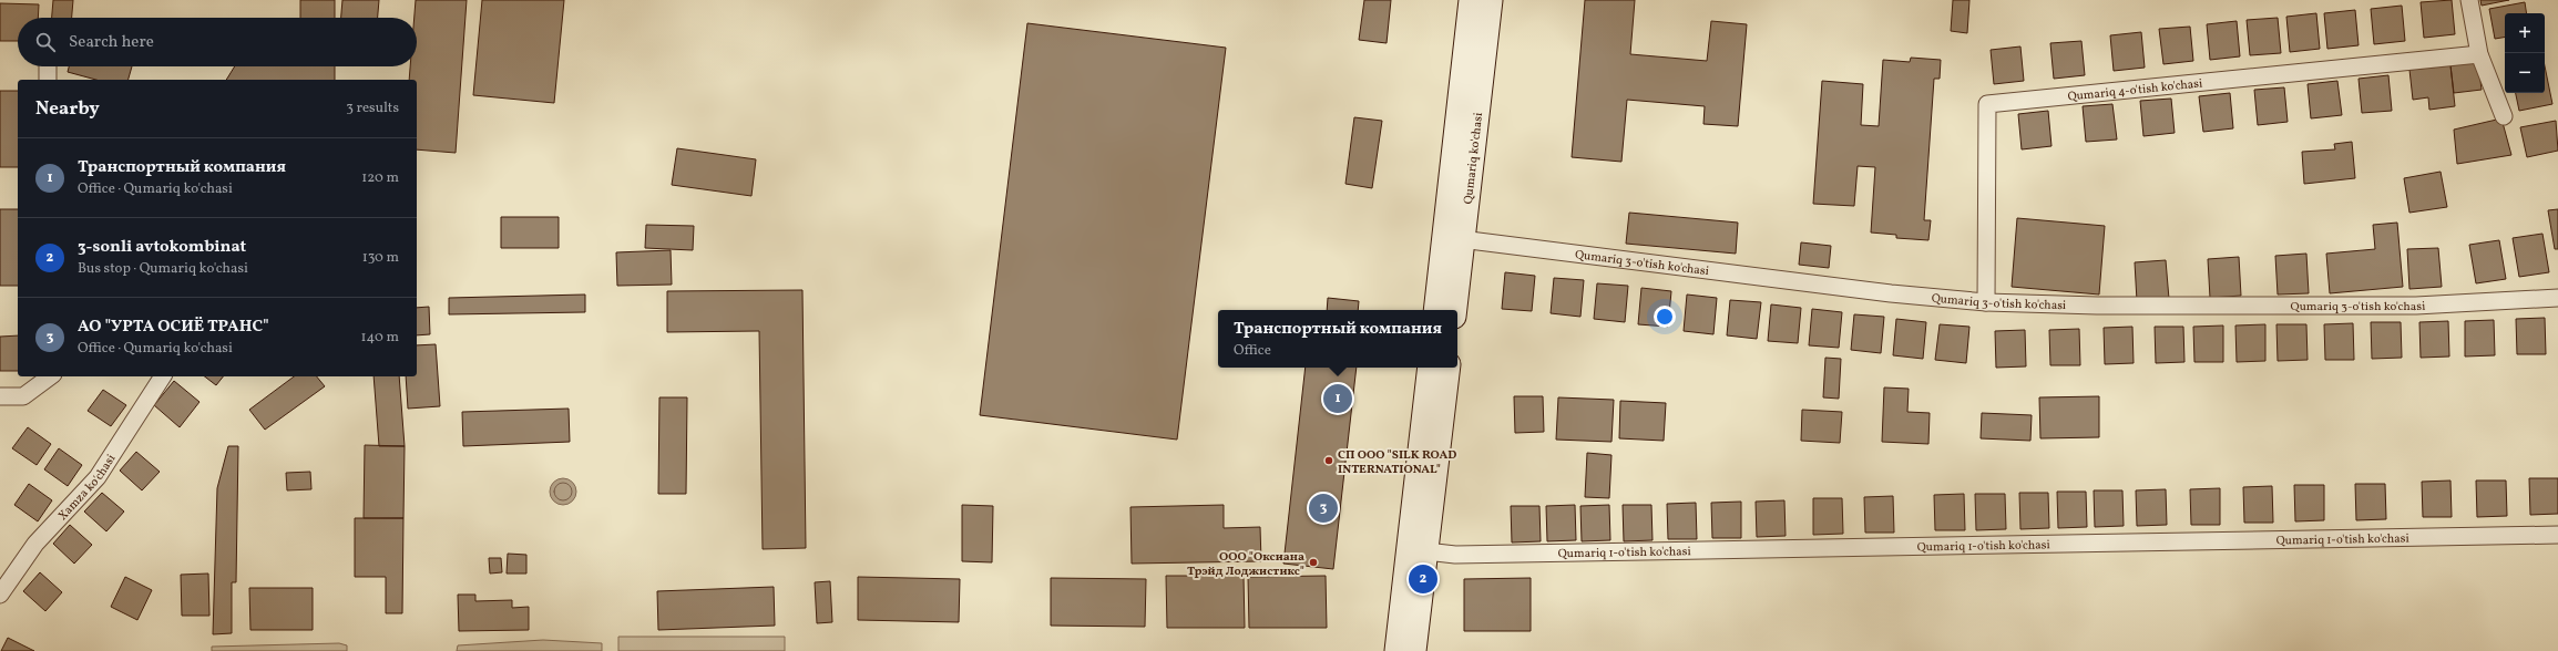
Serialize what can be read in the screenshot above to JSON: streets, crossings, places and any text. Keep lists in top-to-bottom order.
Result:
{
  "streets": {
    "main road": ["Qumariq ko'chasi"],
    "street": [
      "Qumariq 4-o'tish ko'chasi",
      "Qumariq 3-o'tish ko'chasi",
      "Xamza ko'chasi",
      "Qumariq 1-o'tish ko'chasi"
    ]
  },
  "crossings": [
    ["Qumariq 4-o'tish ko'chasi", "Qumariq 3-o'tish ko'chasi"],
    ["Qumariq ko'chasi", "Qumariq 3-o'tish ko'chasi"]
  ],
  "places": ["СП ООО \"SILK ROAD INTERNATIONAL\"", "ООО \"Оксиана Трэйд Лоджистикс\""],
  "page": {
    "map_buttons": ["+", "−"],
    "search": "Search here",
    "heading": ["Nearby", "3 results"],
    "list": [
      {
        "mark": "1",
        "name": "Транспортный компания",
        "note": "Office · Qumariq ko'chasi",
        "value": "120 m"
      },
      {
        "mark": "2",
        "name": "3-sonli avtokombinat",
        "note": "Bus stop · Qumariq ko'chasi",
        "value": "130 m"
      },
      {
        "mark": "3",
        "name": "АО \"УРТА ОСИЁ ТРАНС\"",
        "note": "Office · Qumariq ko'chasi",
        "value": "140 m"
      }
    ],
    "popup": ["Транспортный компания", "Office"],
    "pins": ["1", "3", "2"]
  }
}
